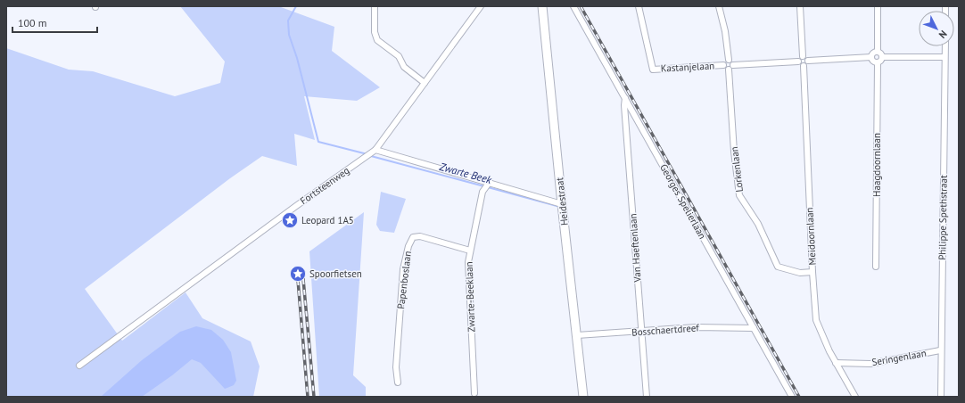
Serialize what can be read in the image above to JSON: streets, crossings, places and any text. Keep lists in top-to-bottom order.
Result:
{
  "streets": {
    "street": [
      "Kastanjelaan",
      "Haagdoornlaan",
      "Lorkenlaan",
      "Fortsteenweg",
      "Heidestraat",
      "Georges Spelierlaan",
      "Philippe Spethstraat",
      "Meidoornlaan",
      "Van Haeftenlaan",
      "Papenboslaan",
      "Zwarte-Beeklaan",
      "Bosschaertdreef",
      "Seringenlaan"
    ]
  },
  "crossings": [
    ["Kastanjelaan", "Lorkenlaan"],
    ["Lorkenlaan", "Meidoornlaan"],
    ["Heidestraat", "Bosschaertdreef"],
    ["Georges Spelierlaan", "Van Haeftenlaan"],
    ["Georges Spelierlaan", "Bosschaertdreef"],
    ["Philippe Spethstraat", "Seringenlaan"],
    ["Meidoornlaan", "Seringenlaan"],
    ["Van Haeftenlaan", "Bosschaertdreef"],
    ["Papenboslaan", "Zwarte-Beeklaan"]
  ],
  "water": ["Zwarte Beek"],
  "places": {
    "place": ["Leopard 1A5", "Spoorfietsen"]
  },
  "scale_bar": "100 m",
  "north": "bottom right"
}
